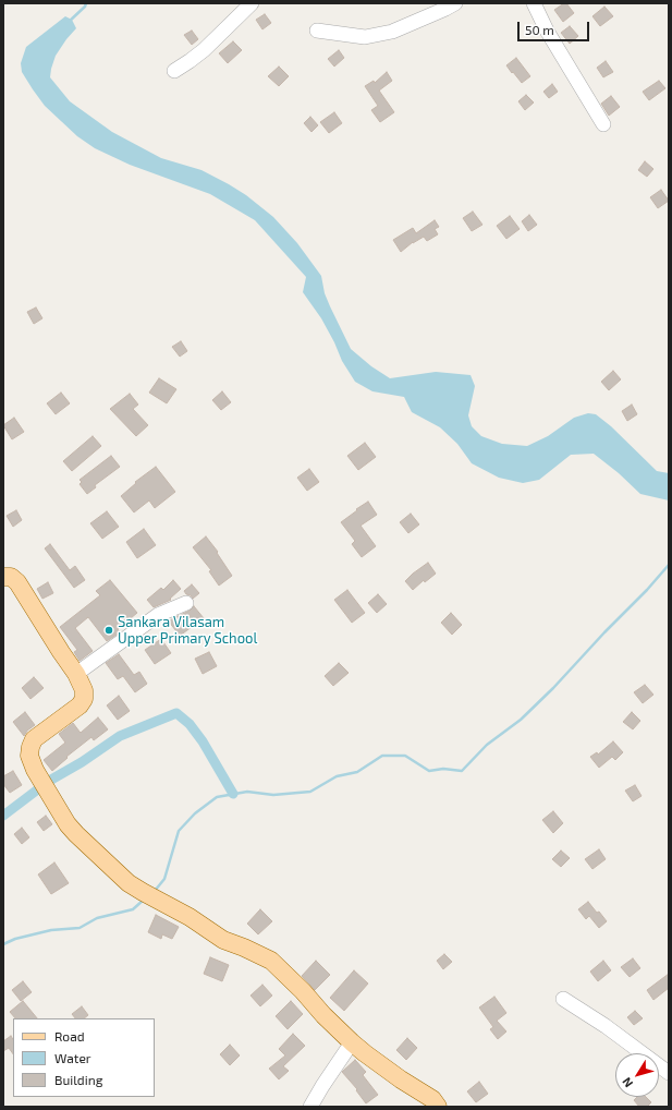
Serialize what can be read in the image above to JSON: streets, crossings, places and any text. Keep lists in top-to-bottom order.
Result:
{
  "places": ["Sankara Vilasam Upper Primary School"],
  "legend": ["Road", "Water", "Building"],
  "scale_bar": "50 m",
  "north": "bottom left"
}
